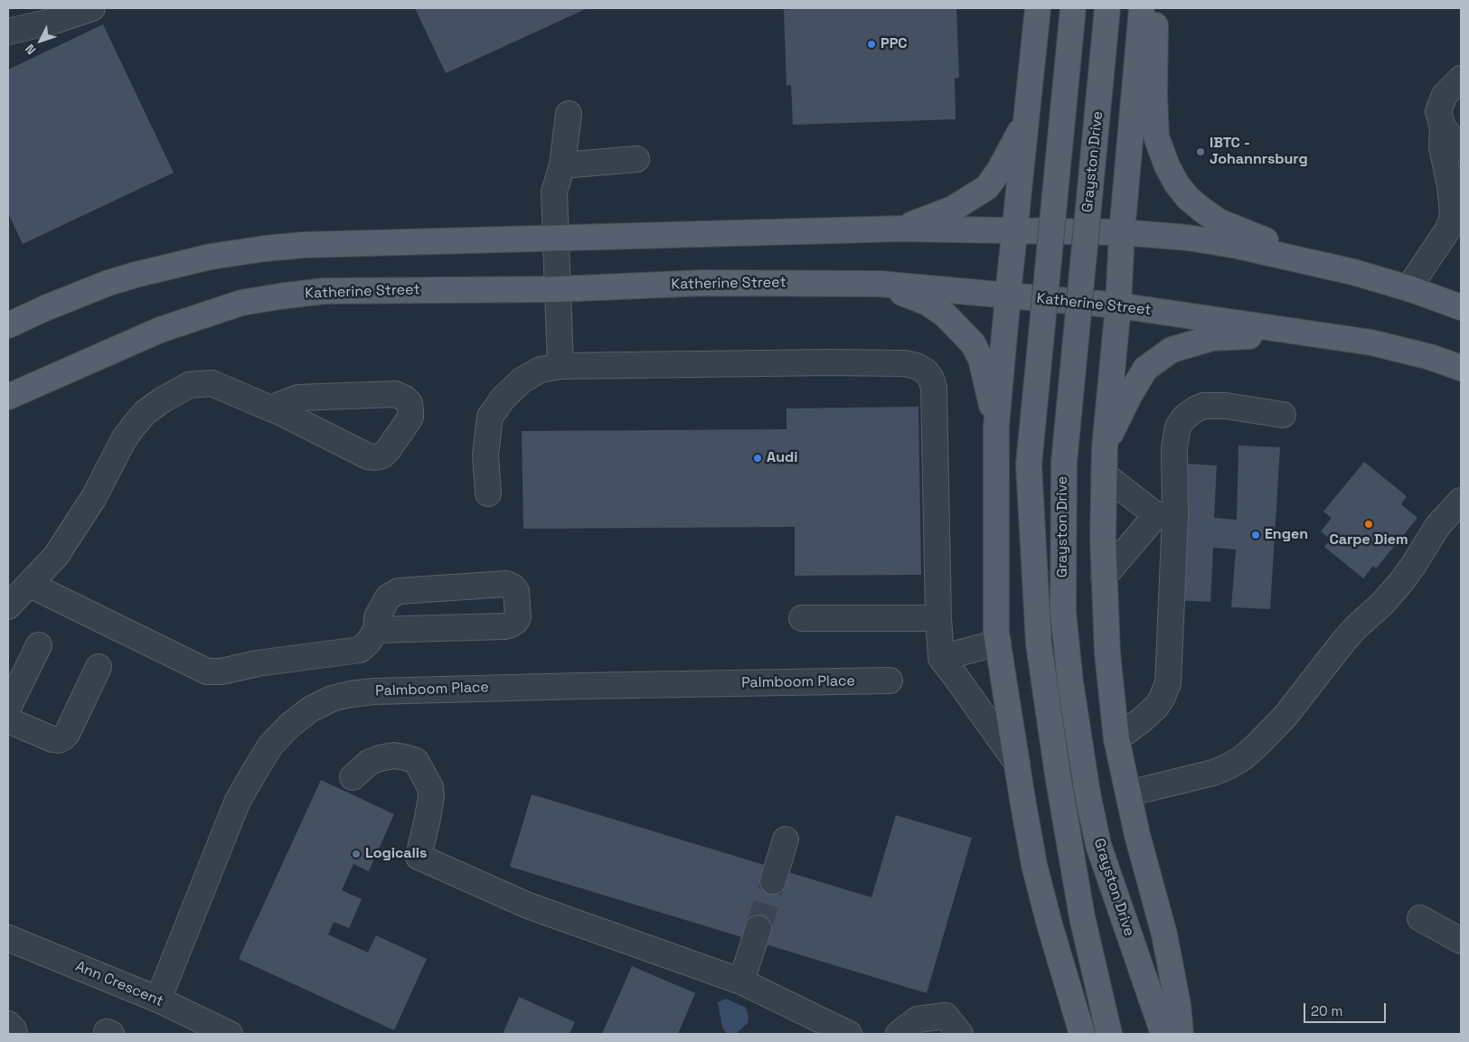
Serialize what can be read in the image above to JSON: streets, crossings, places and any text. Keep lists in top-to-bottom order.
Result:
{
  "streets": {
    "main road": ["Grayston Drive", "Katherine Street"],
    "street": ["Palmboom Place", "Ann Crescent"]
  },
  "crossings": [
    ["Palmboom Place", "Ann Crescent"]
  ],
  "places": [
    "PPC",
    "IBTC - Johannrsburg",
    "Audi",
    "Carpe Diem",
    "Engen",
    "Logicalis"
  ],
  "scale_bar": "20 m",
  "north": "bottom left"
}
